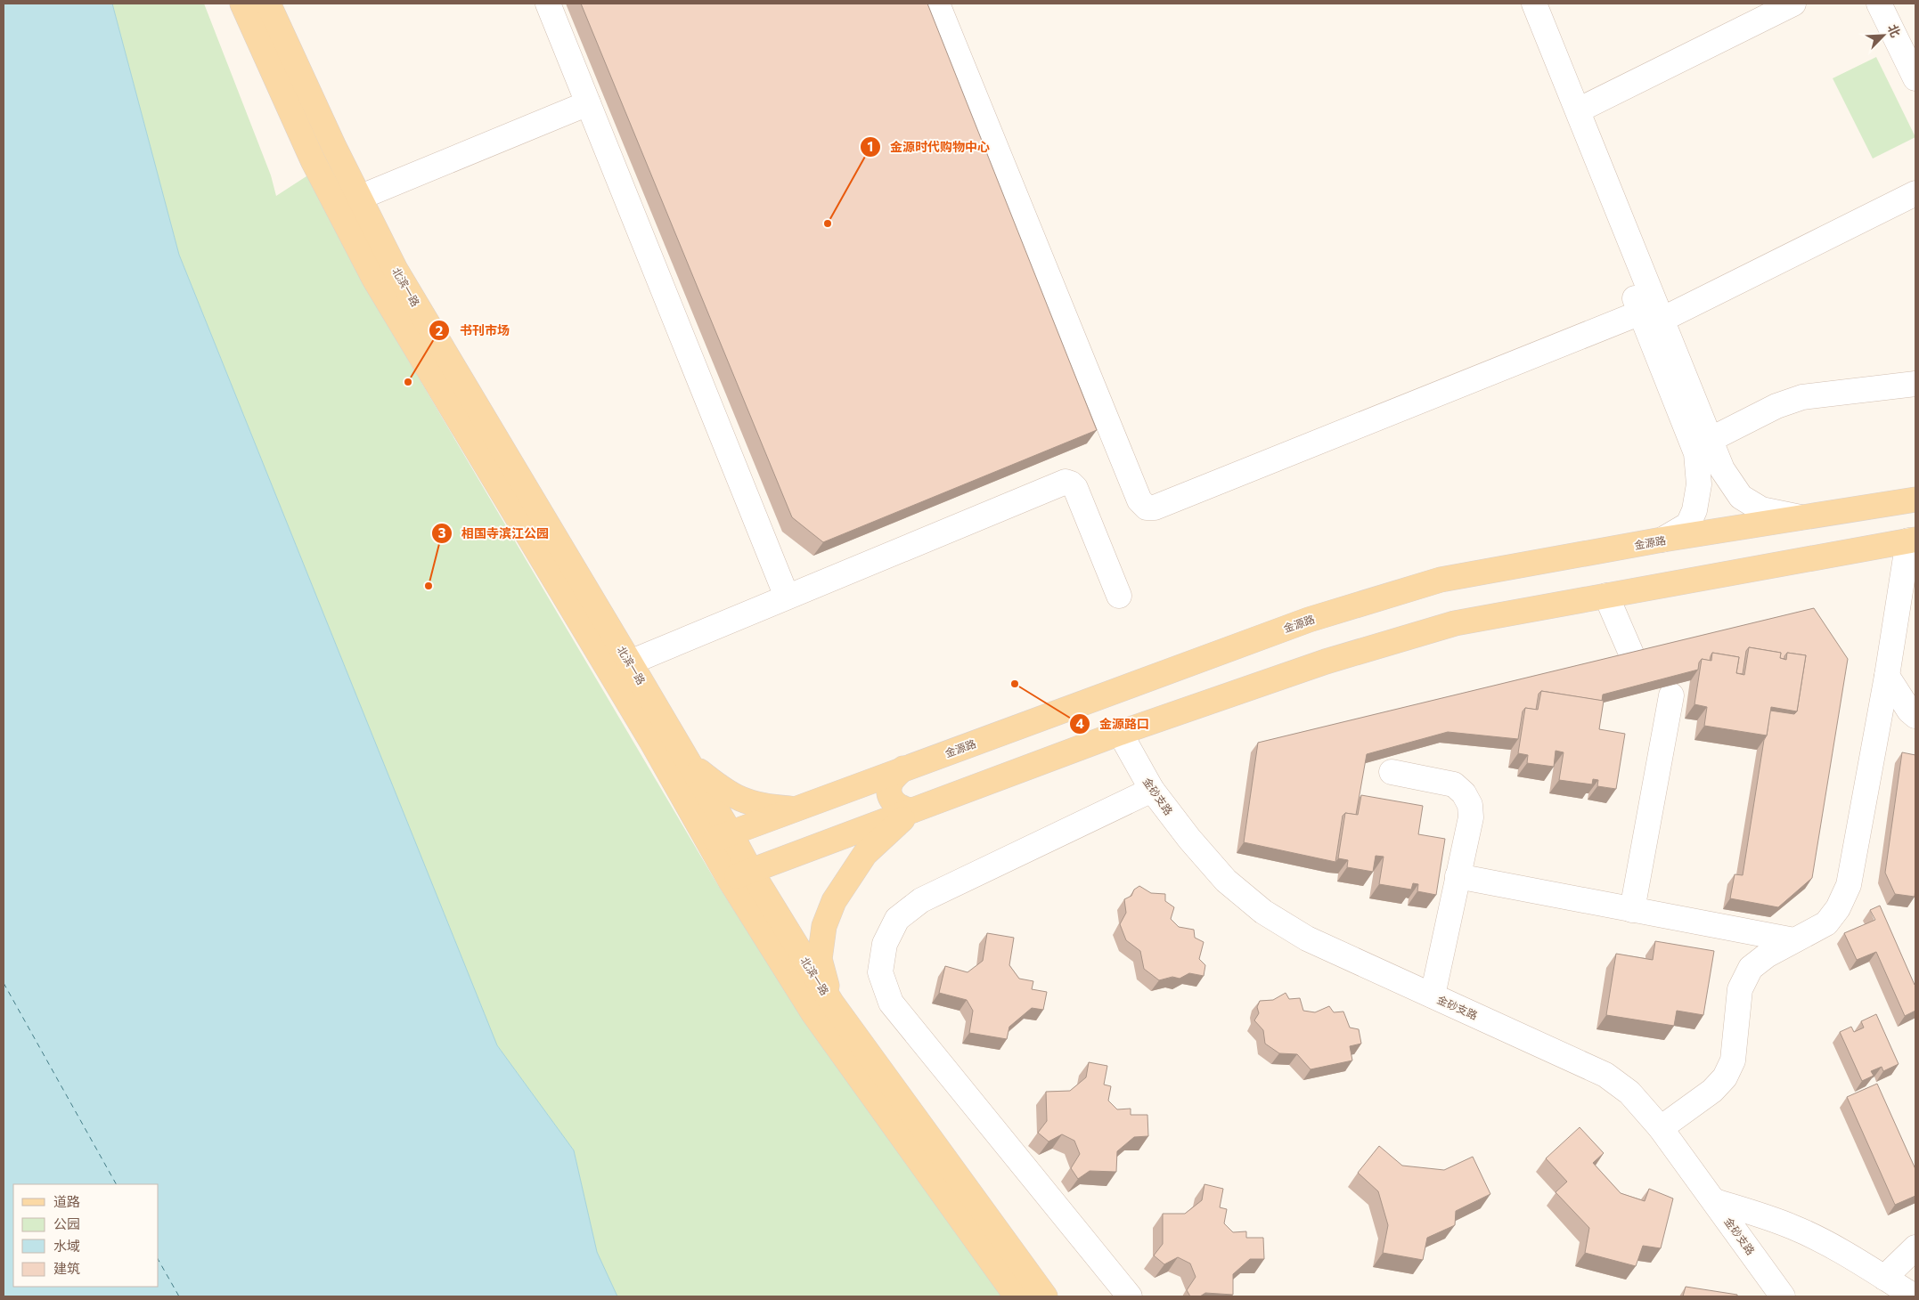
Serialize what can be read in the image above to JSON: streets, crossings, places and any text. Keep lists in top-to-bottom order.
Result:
{
  "streets": {
    "main road": ["北滨一路", "金源路"],
    "street": ["金砂支路"]
  },
  "crossings": [
    ["北滨一路", "金源路"]
  ],
  "places": [
    "金源时代购物中心",
    "书刊市场",
    "相国寺滨江公园",
    "金源路口"
  ],
  "legend": [
    "道路",
    "公园",
    "水域",
    "建筑"
  ],
  "north": "top right"
}
